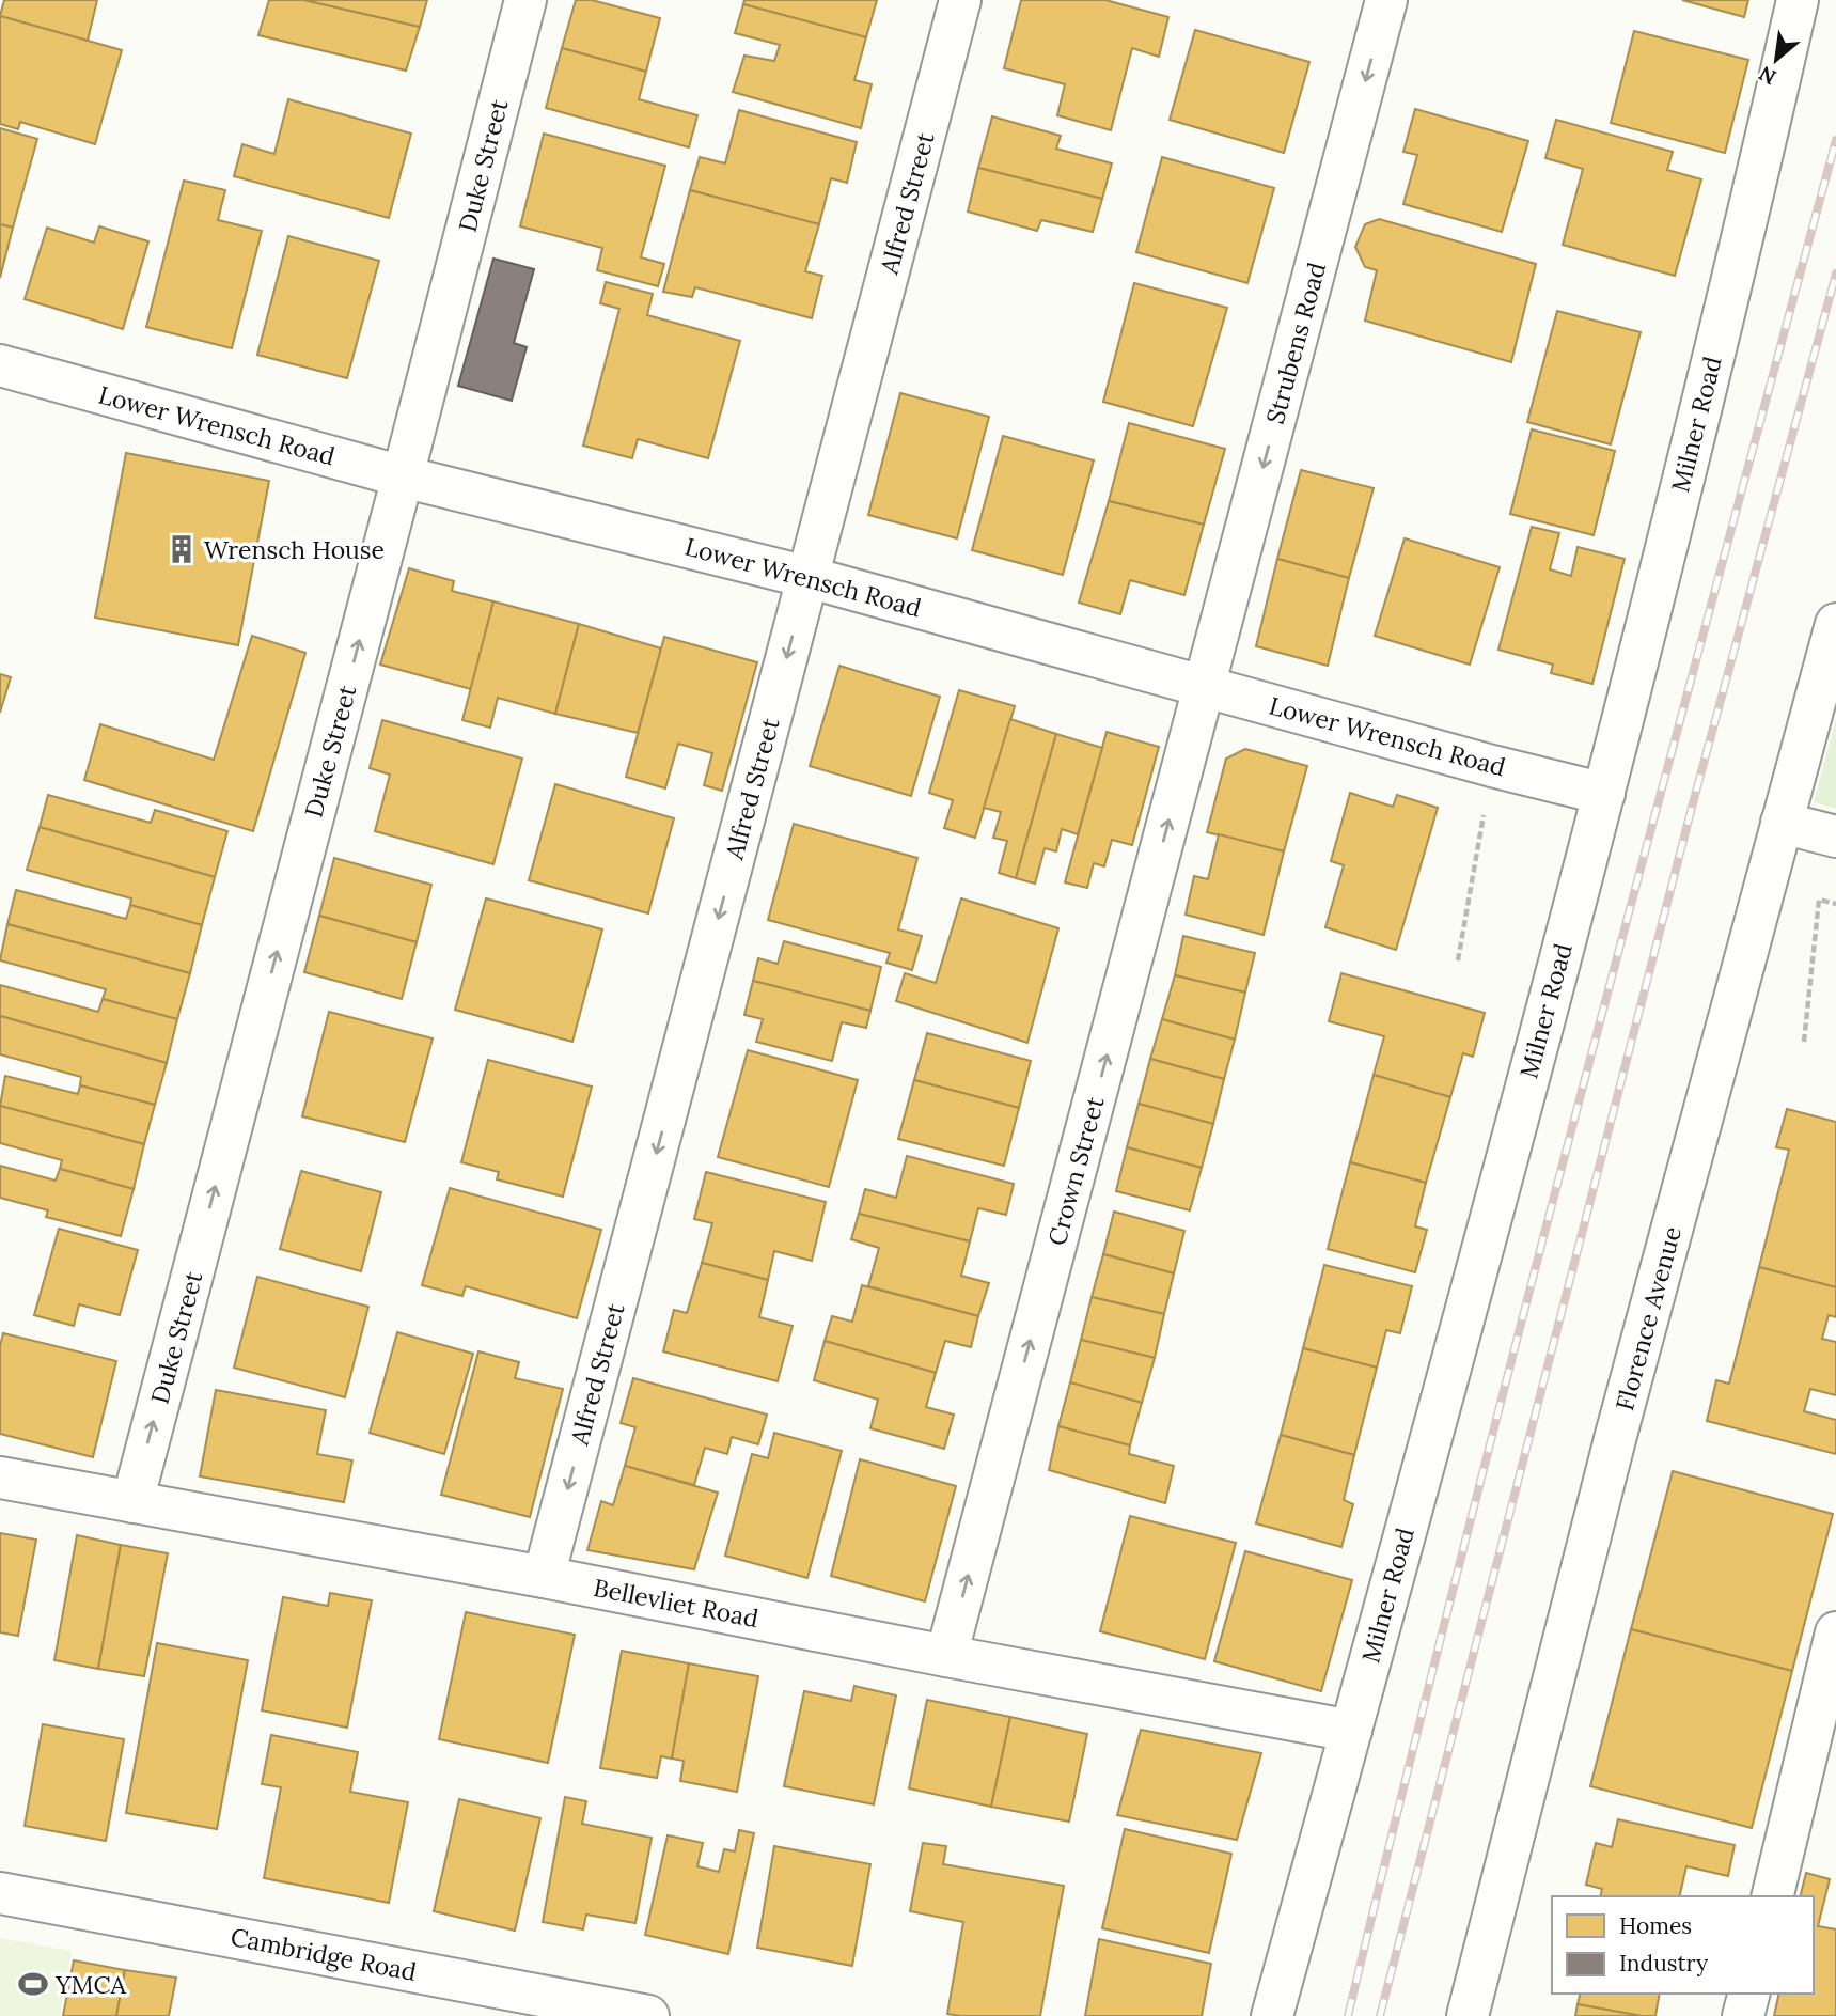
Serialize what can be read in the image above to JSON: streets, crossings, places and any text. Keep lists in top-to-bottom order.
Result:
{
  "streets": {
    "street": [
      "Duke Street",
      "Alfred Street",
      "Strubens Road",
      "Milner Road",
      "Lower Wrensch Road",
      "Crown Street",
      "Florence Avenue",
      "Bellevliet Road",
      "Cambridge Road"
    ]
  },
  "crossings": [
    ["Duke Street", "Lower Wrensch Road"],
    ["Duke Street", "Bellevliet Road"],
    ["Alfred Street", "Lower Wrensch Road"],
    ["Alfred Street", "Bellevliet Road"],
    ["Strubens Road", "Lower Wrensch Road"],
    ["Strubens Road", "Crown Street"],
    ["Milner Road", "Lower Wrensch Road"],
    ["Milner Road", "Bellevliet Road"],
    ["Lower Wrensch Road", "Crown Street"],
    ["Crown Street", "Bellevliet Road"]
  ],
  "one_way": [
    "Duke Street",
    "Alfred Street",
    "Strubens Road",
    "Crown Street"
  ],
  "places": {
    "building": ["Wrensch House"],
    "sports": ["YMCA"]
  },
  "legend": ["Homes", "Industry"],
  "north": "bottom left"
}
